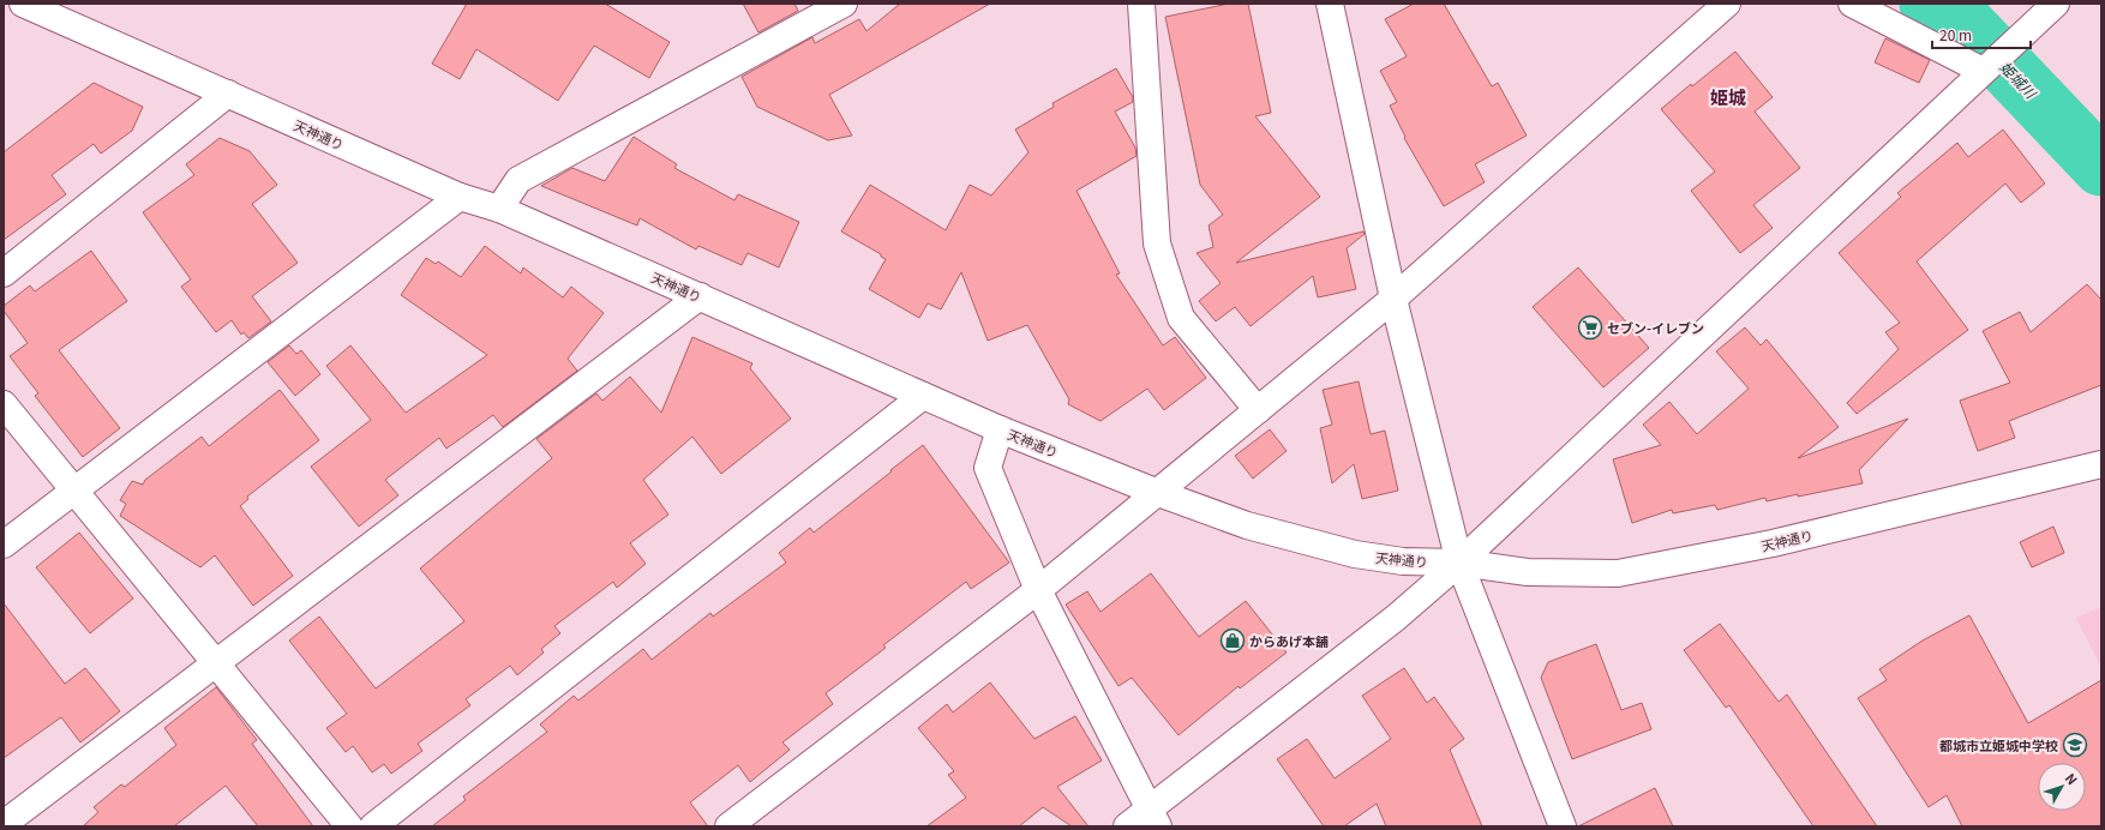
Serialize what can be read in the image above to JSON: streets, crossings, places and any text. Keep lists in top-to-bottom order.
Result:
{
  "streets": {
    "street": ["天神通り"]
  },
  "districts": ["姫城"],
  "water": ["姫城川"],
  "places": {
    "supermarket": ["セブン-イレブン"],
    "shop": ["からあげ本舗"],
    "school or university": ["都城市立姫城中学校"]
  },
  "scale_bar": "20 m",
  "north": "top right"
}
